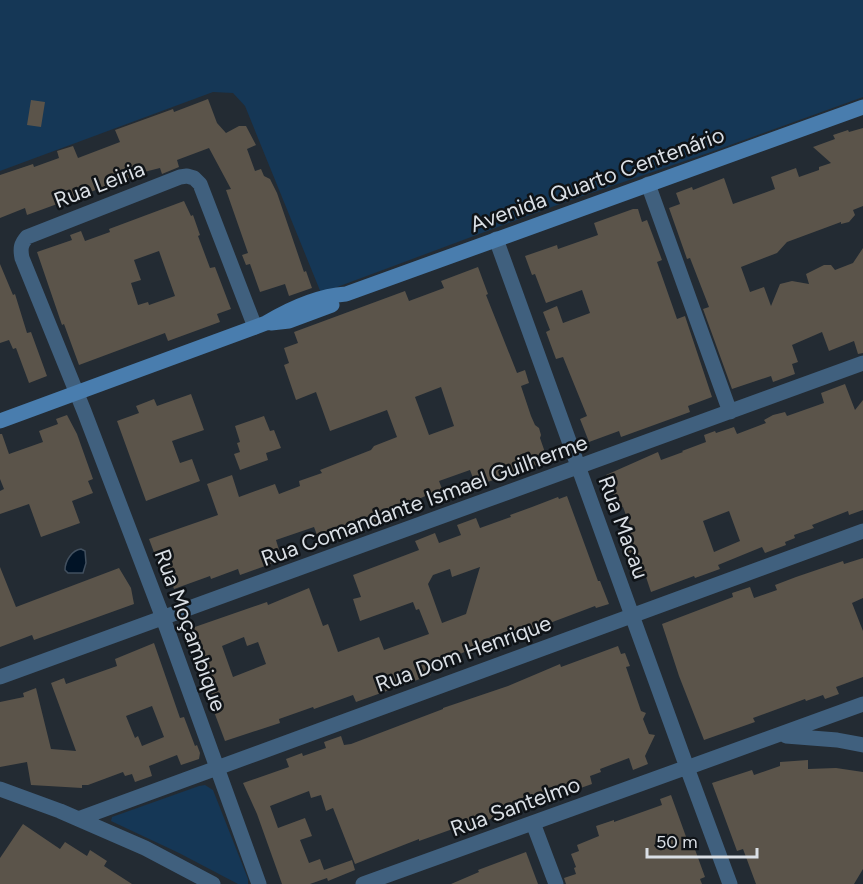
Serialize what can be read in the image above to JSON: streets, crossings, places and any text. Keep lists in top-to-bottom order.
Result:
{
  "streets": {
    "street": [
      "Avenida Quarto Centenário",
      "Rua Leiria",
      "Rua Comandante Ismael Guilherme",
      "Rua Macau",
      "Rua Moçambique",
      "Rua Dom Henrique",
      "Rua Santelmo"
    ]
  },
  "crossings": [
    ["Avenida Quarto Centenário", "Rua Leiria"],
    ["Avenida Quarto Centenário", "Rua Macau"],
    ["Avenida Quarto Centenário", "Rua Moçambique"],
    ["Rua Leiria", "Rua Moçambique"],
    ["Rua Comandante Ismael Guilherme", "Rua Macau"],
    ["Rua Comandante Ismael Guilherme", "Rua Moçambique"],
    ["Rua Macau", "Rua Dom Henrique"],
    ["Rua Macau", "Rua Santelmo"],
    ["Rua Moçambique", "Rua Dom Henrique"]
  ],
  "scale_bar": "50 m"
}
